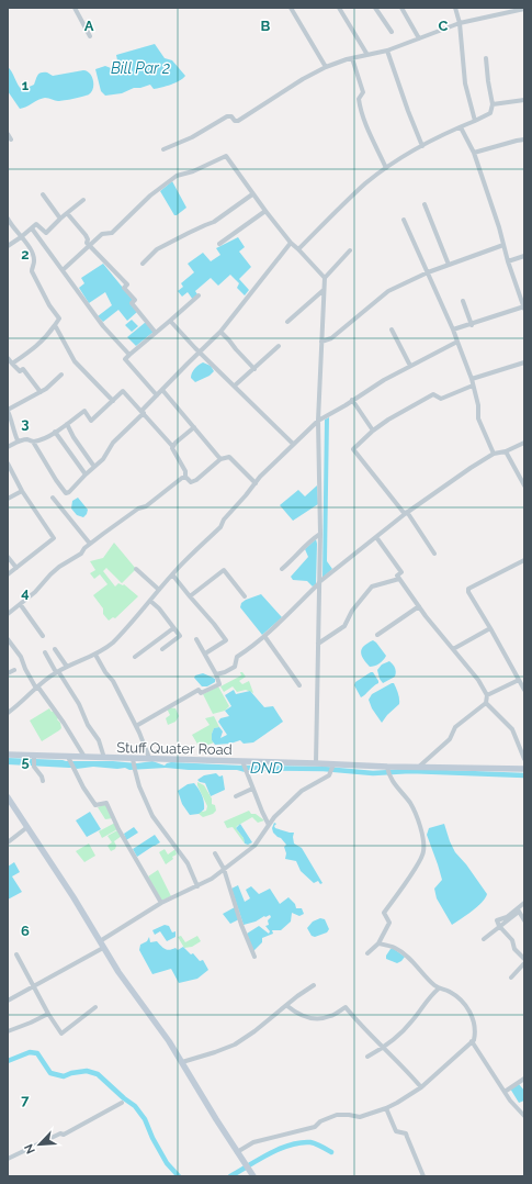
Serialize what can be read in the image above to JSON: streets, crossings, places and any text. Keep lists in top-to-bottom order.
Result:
{
  "streets": {
    "street": ["Stuff Quater Road"]
  },
  "water": ["Bill Par 2", "DND"],
  "north": "bottom left",
  "grid": {
    "columns": ["A", "B", "C"],
    "rows": [
      "1",
      "2",
      "3",
      "4",
      "5",
      "6",
      "7"
    ]
  }
}
